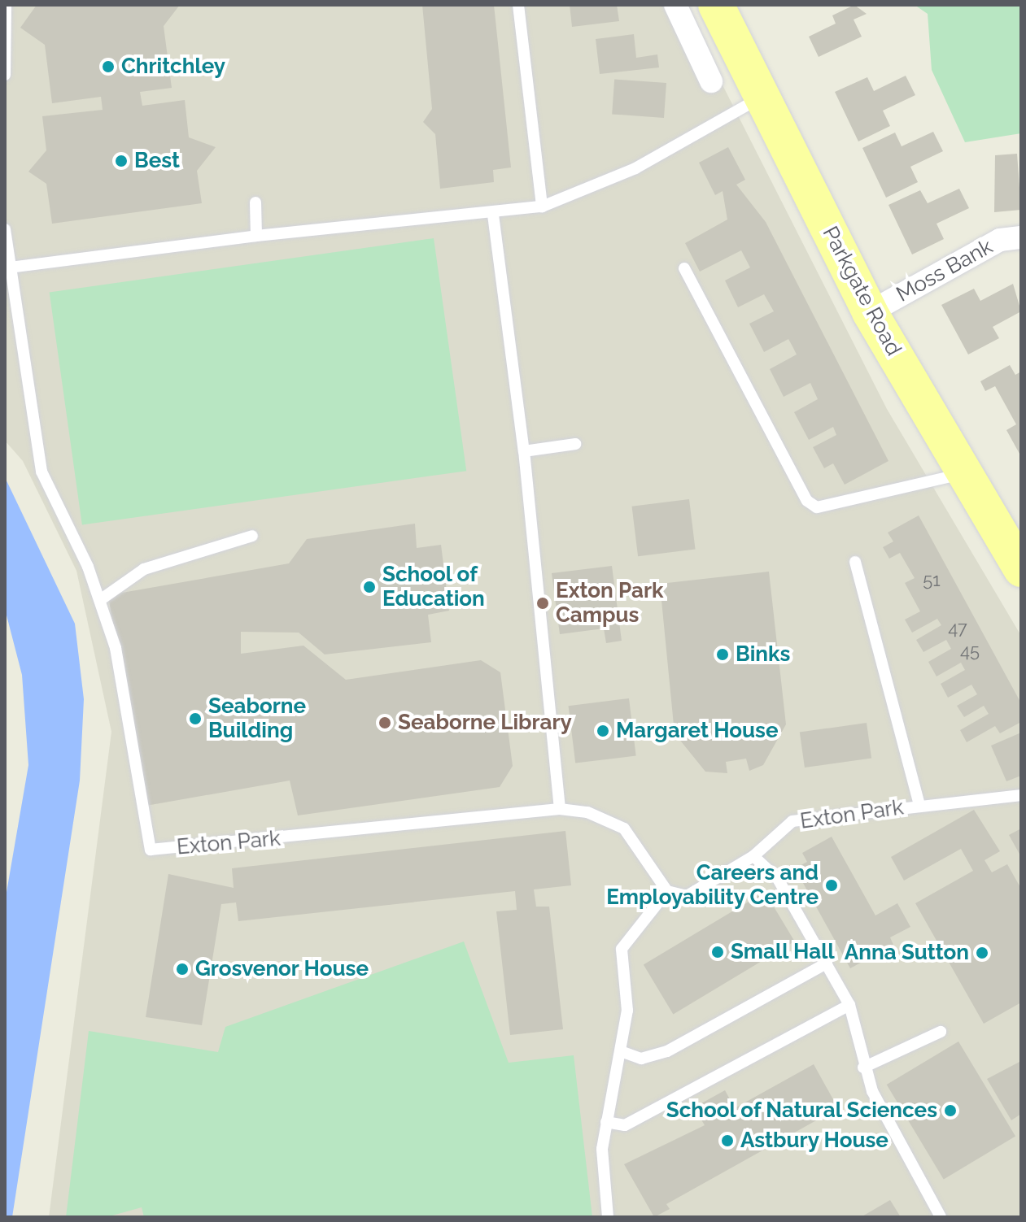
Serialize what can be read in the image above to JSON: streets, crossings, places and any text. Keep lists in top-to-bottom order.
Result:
{
  "streets": {
    "main road": ["Parkgate Road"],
    "street": ["Moss Bank"],
    "lane": ["Exton Park"]
  },
  "crossings": [
    ["Moss Bank", "Parkgate Road"]
  ],
  "places": [
    "Chritchley",
    "Best",
    "School of Education",
    "Exton Park Campus",
    "Binks",
    "Seaborne Building",
    "Seaborne Library",
    "Margaret House",
    "Careers and Employability Centre",
    "Small Hall",
    "Anna Sutton",
    "Grosvenor House",
    "School of Natural Sciences",
    "Astbury House"
  ],
  "house_numbers": ["51", "47", "45"]
}
